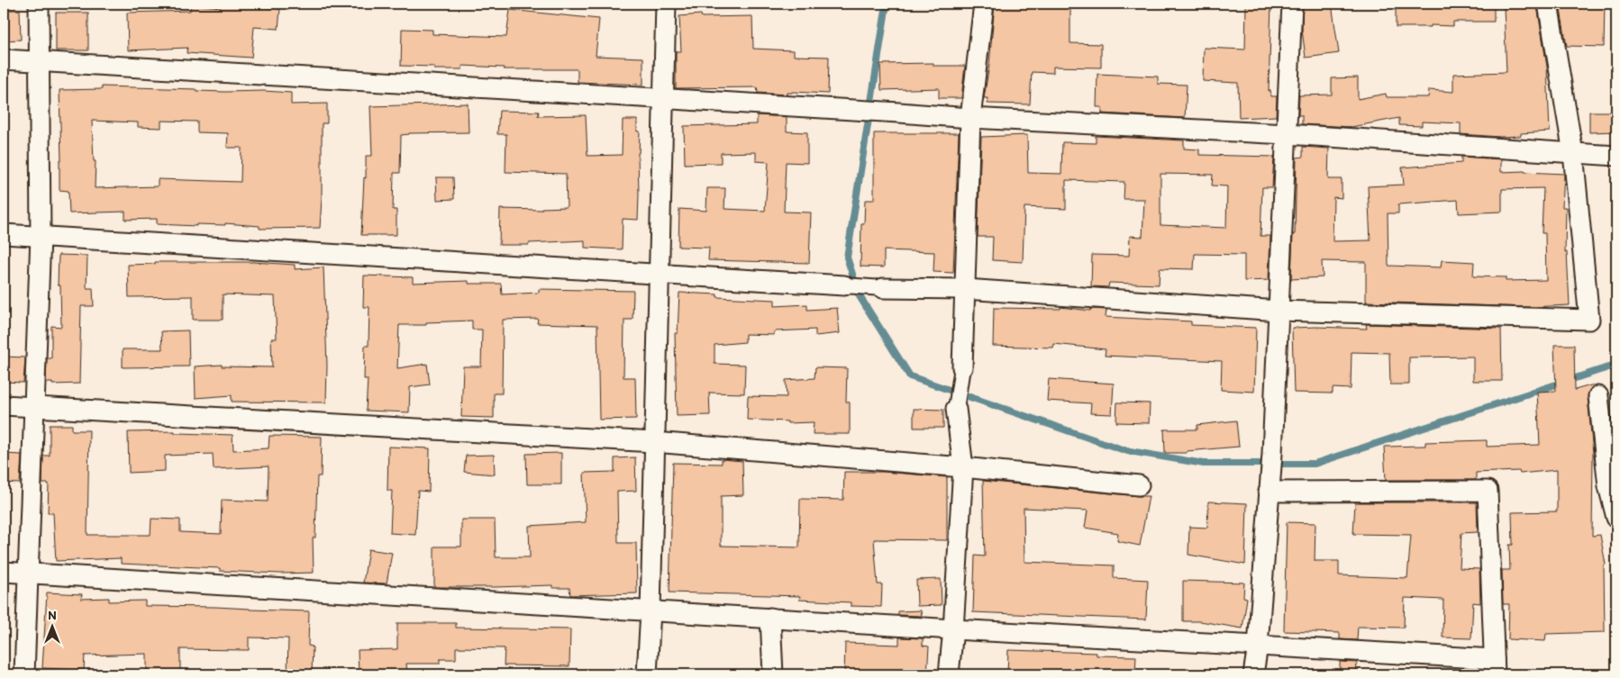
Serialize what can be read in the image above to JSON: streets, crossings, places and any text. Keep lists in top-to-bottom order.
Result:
{
  "north": "top"
}
